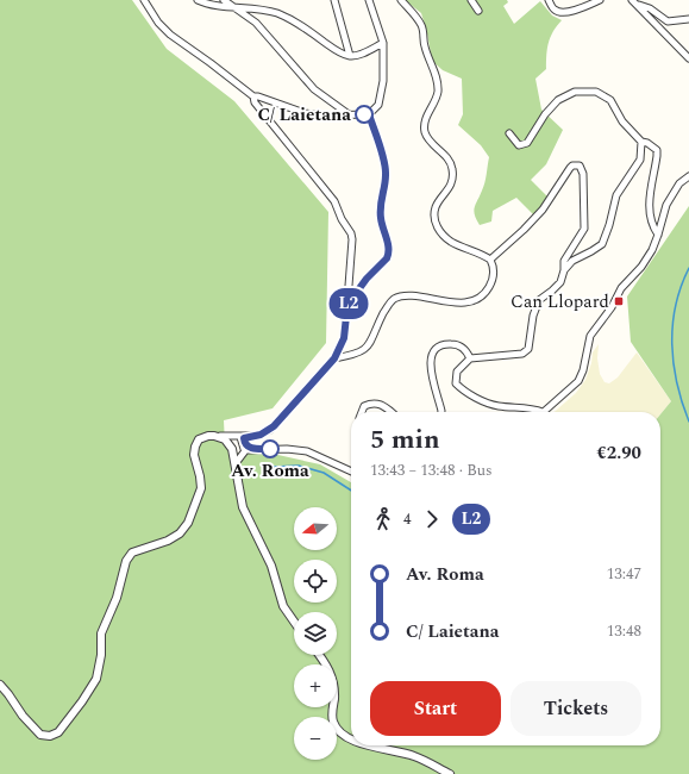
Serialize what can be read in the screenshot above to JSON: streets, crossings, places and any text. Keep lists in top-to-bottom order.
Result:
{
  "places": {
    "other": ["C/ Laietana", "Av. Roma"],
    "transit": ["Can Llopard"]
  },
  "lines": ["bus line L2"],
  "north": "left",
  "page": {
    "on_map": "L2",
    "heading": ["5 min", "13:43 – 13:48 · Bus", "€2.90"],
    "legs": ["4", "L2"],
    "map_buttons": ["+", "−"],
    "list": [
      {
        "name": "Av. Roma",
        "value": "13:47"
      },
      {
        "name": "C/ Laietana",
        "value": "13:48"
      }
    ],
    "buttons": ["Start", "Tickets"]
  }
}
